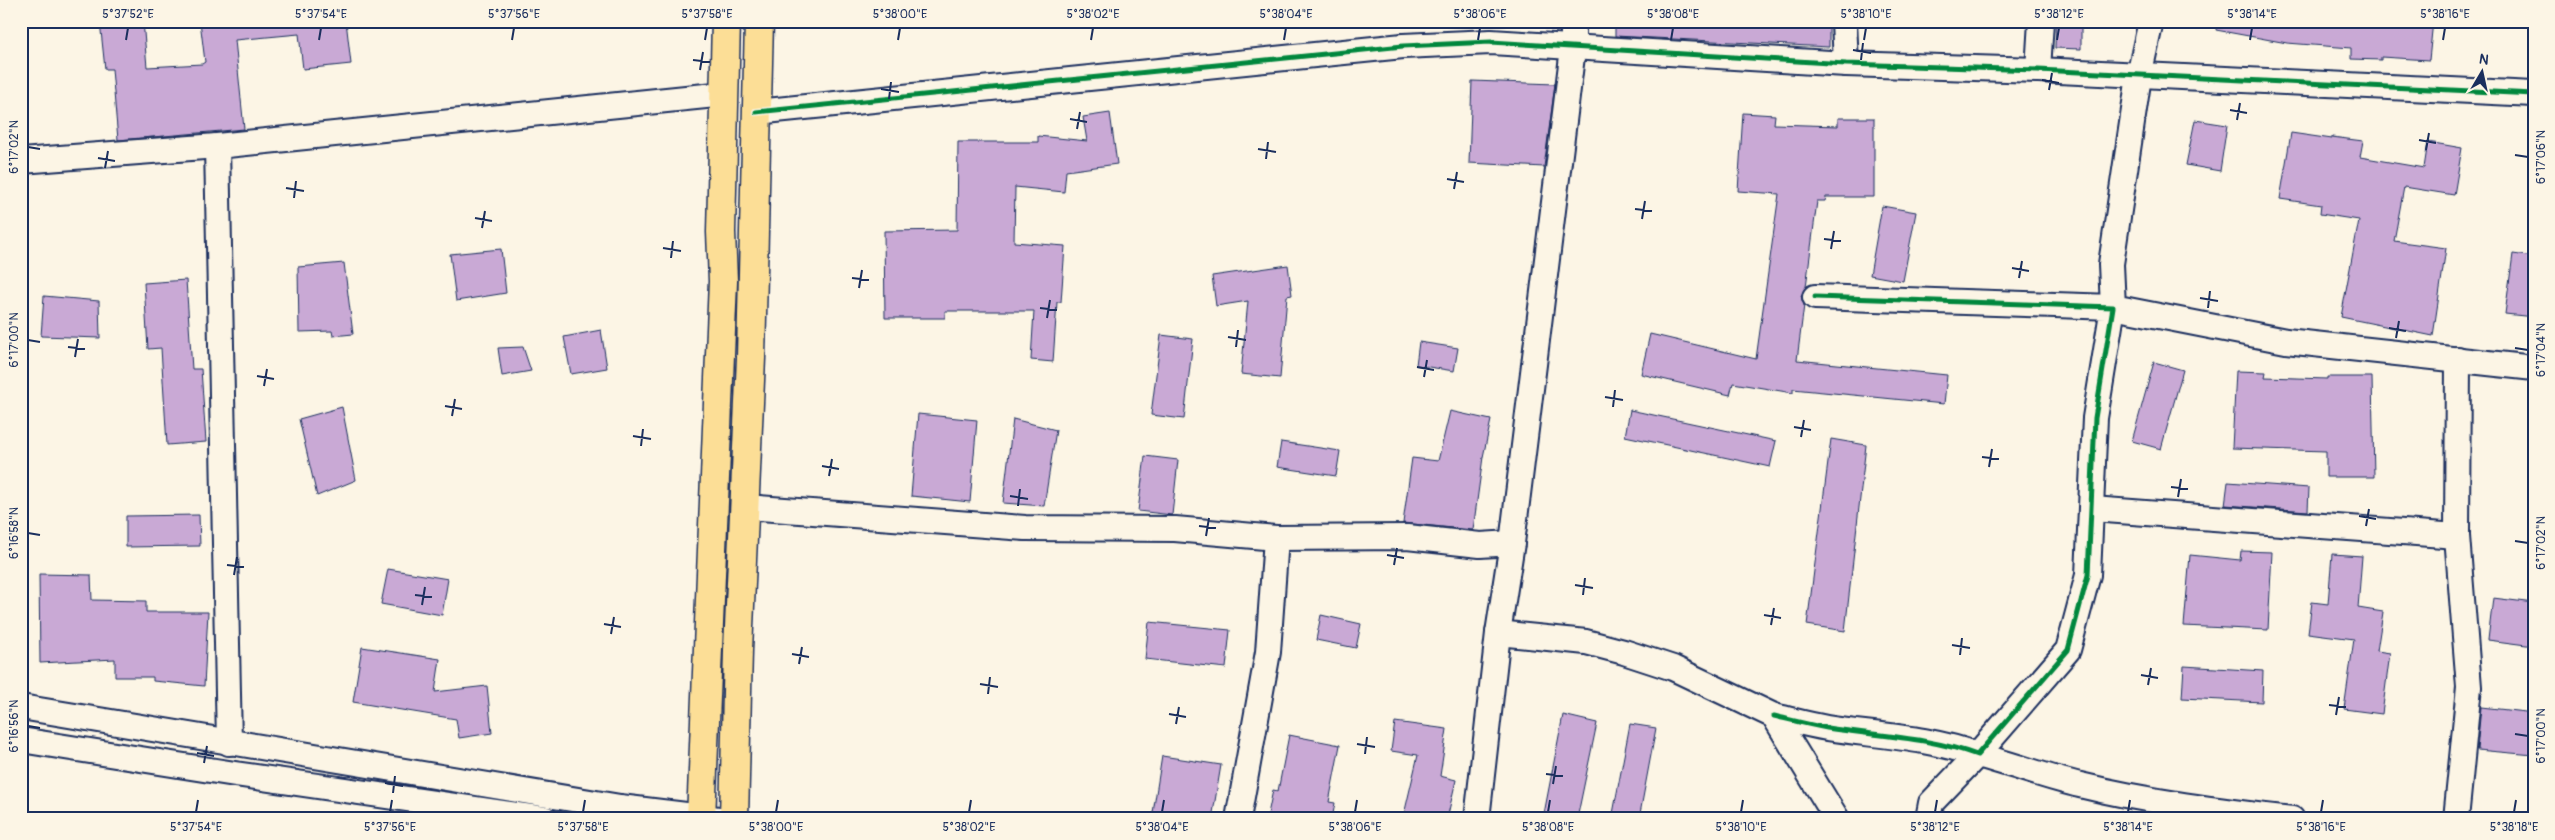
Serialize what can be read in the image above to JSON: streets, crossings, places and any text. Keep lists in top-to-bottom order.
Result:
{
  "north": "top",
  "coordinates": [
    "5°37'52\"E",
    "5°37'54\"E",
    "5°37'56\"E",
    "5°37'58\"E",
    "5°38'00\"E",
    "5°38'02\"E",
    "5°38'04\"E",
    "5°38'06\"E",
    "5°38'08\"E",
    "5°38'10\"E",
    "5°38'12\"E",
    "5°38'14\"E",
    "5°38'16\"E",
    "6°17'02\"N",
    "6°17'06\"N",
    "6°17'00\"N",
    "6°17'04\"N",
    "6°16'58\"N",
    "6°16'56\"N",
    "5°38'18\"E"
  ]
}
